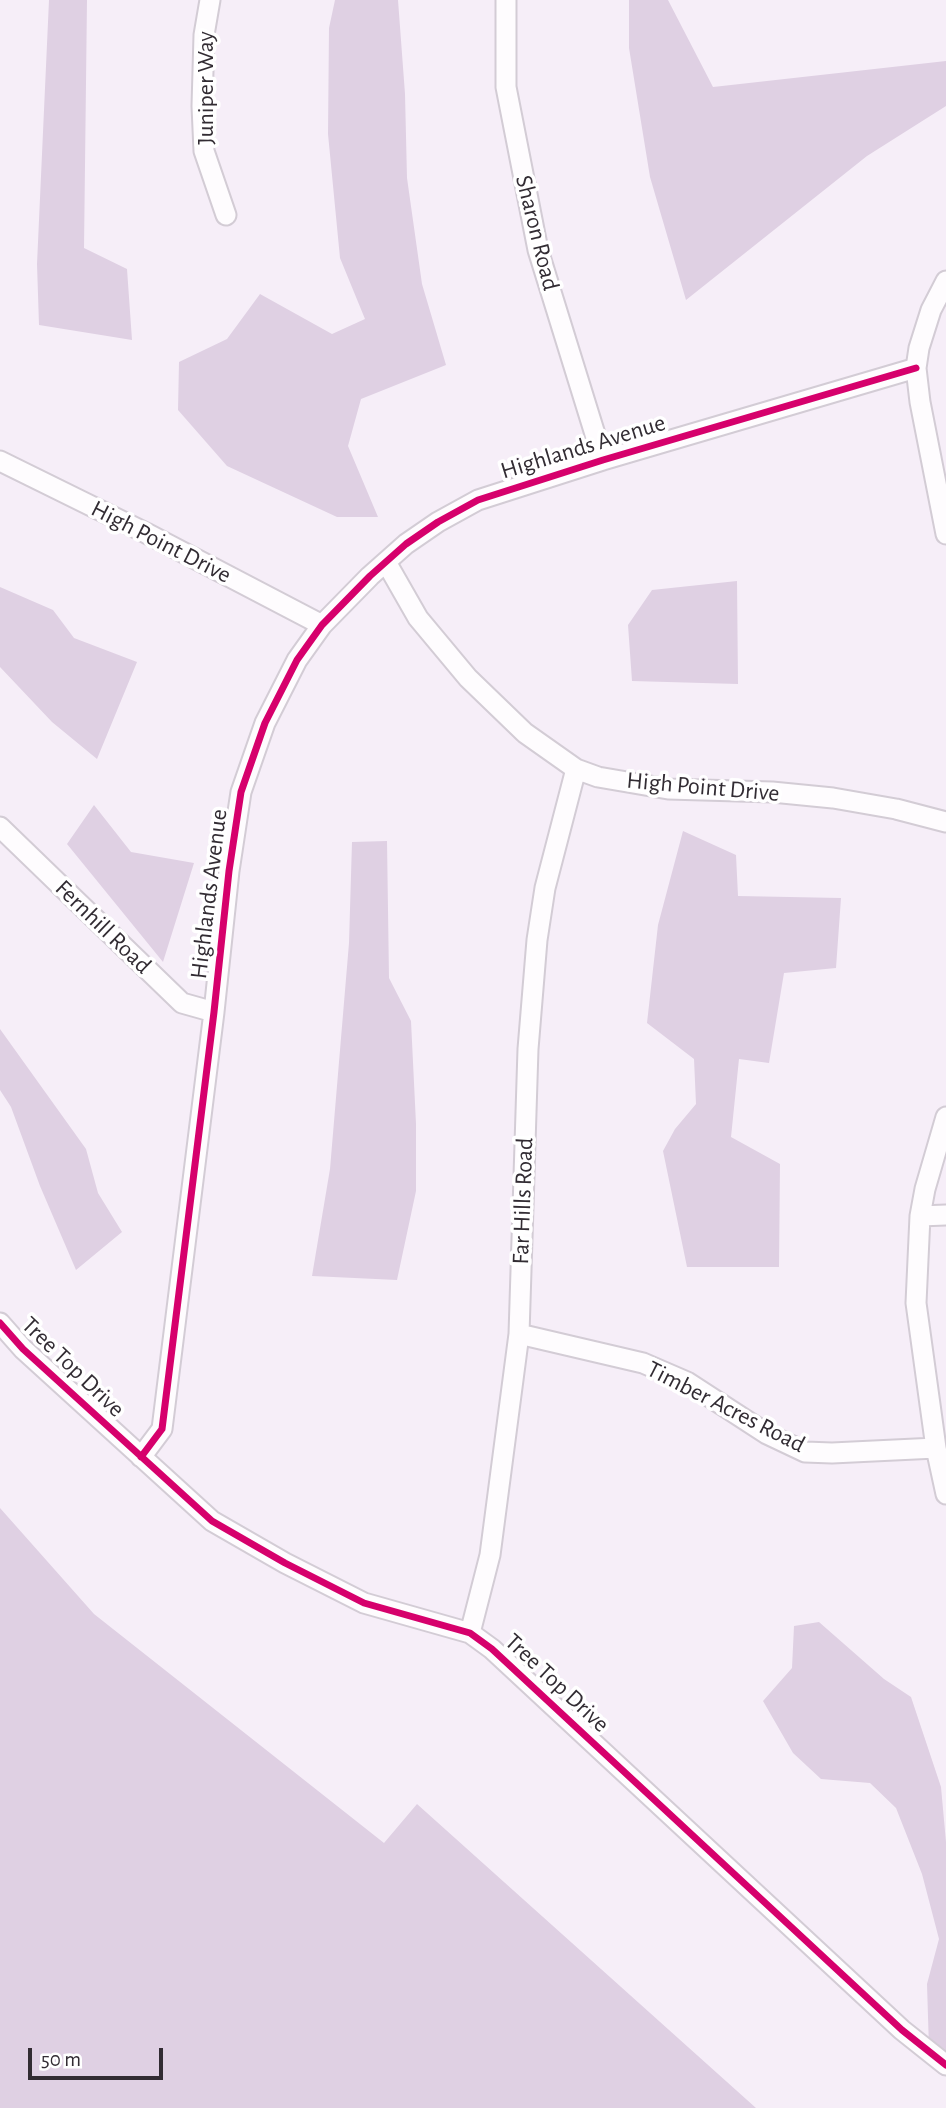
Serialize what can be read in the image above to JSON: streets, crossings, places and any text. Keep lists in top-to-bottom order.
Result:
{
  "streets": {
    "street": [
      "Juniper Way",
      "Sharon Road",
      "Highlands Avenue",
      "High Point Drive",
      "Fernhill Road",
      "Far Hills Road",
      "Tree Top Drive",
      "Timber Acres Road"
    ]
  },
  "crossings": [
    ["Sharon Road", "Highlands Avenue"],
    ["Highlands Avenue", "High Point Drive"],
    ["Highlands Avenue", "Fernhill Road"],
    ["Highlands Avenue", "Tree Top Drive"],
    ["High Point Drive", "Far Hills Road"],
    ["Far Hills Road", "Tree Top Drive"],
    ["Far Hills Road", "Timber Acres Road"]
  ],
  "scale_bar": "50 m"
}
